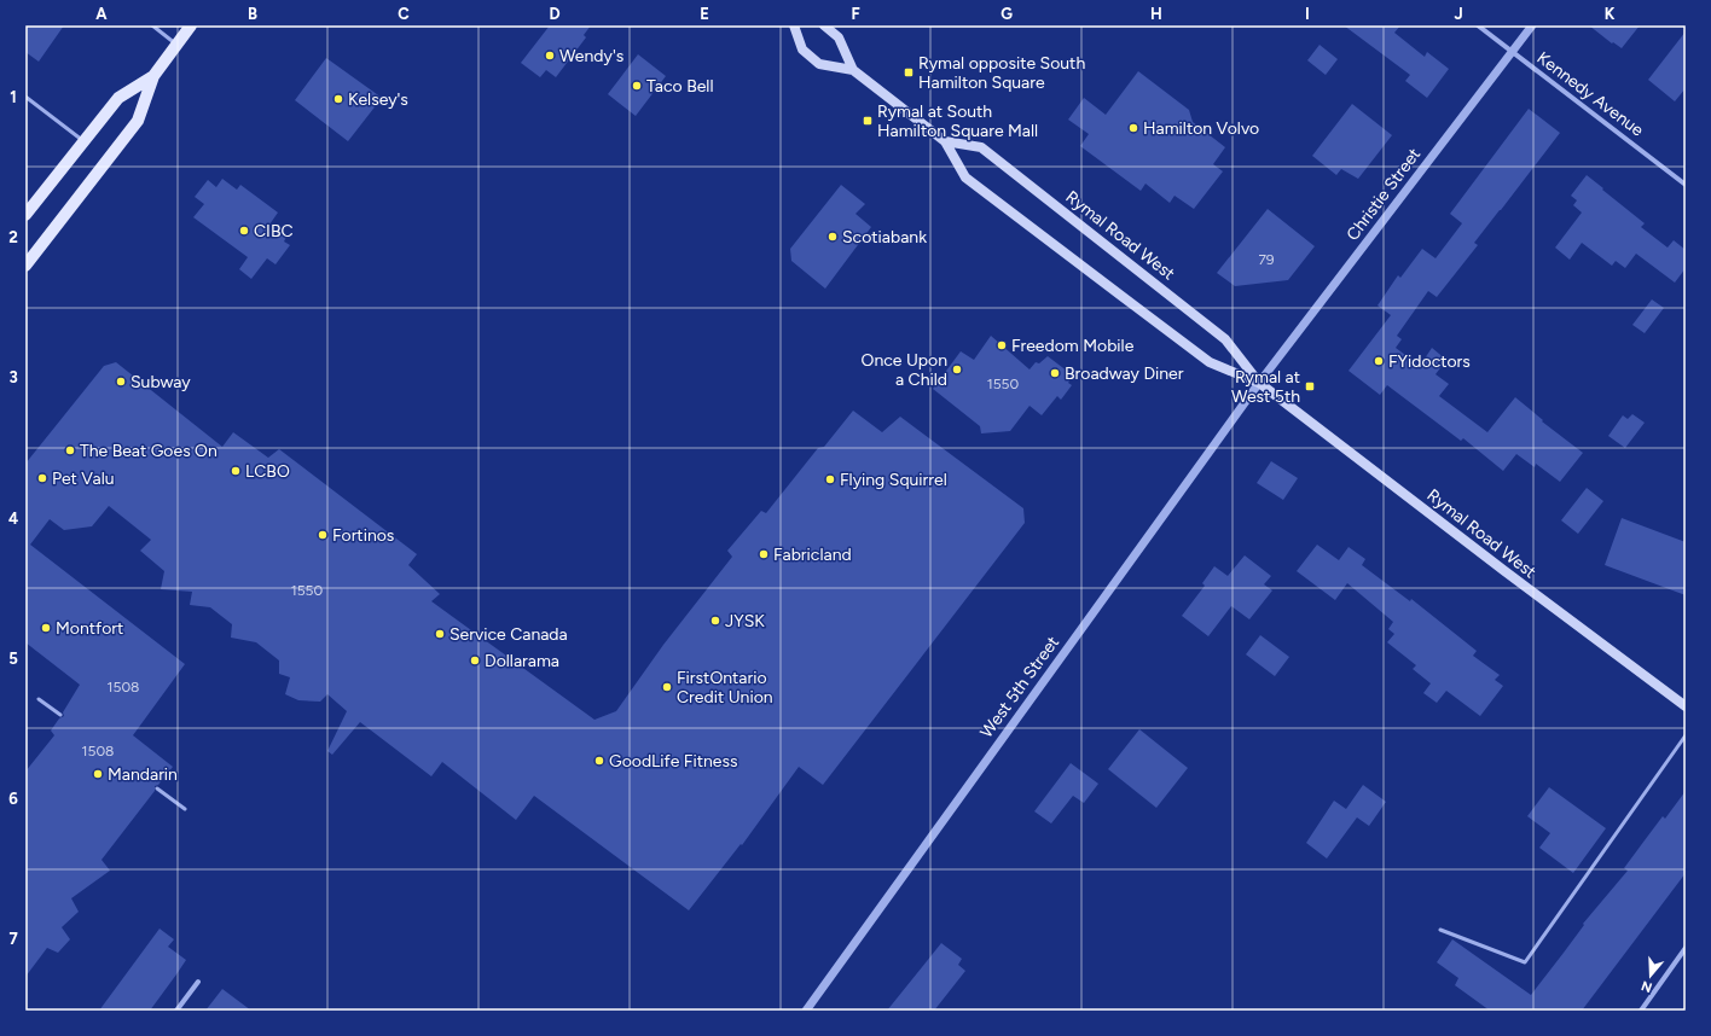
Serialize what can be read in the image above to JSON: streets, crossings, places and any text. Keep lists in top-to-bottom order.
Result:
{
  "streets": {
    "main road": ["Rymal Road West"],
    "street": ["Kennedy Avenue", "Christie Street", "West 5th Street"]
  },
  "crossings": [
    ["Kennedy Avenue", "Christie Street"],
    ["Christie Street", "Rymal Road West"],
    ["Christie Street", "West 5th Street"],
    ["Rymal Road West", "West 5th Street"]
  ],
  "places": {
    "other": [
      "Wendy's",
      "Taco Bell",
      "Kelsey's",
      "Hamilton Volvo",
      "CIBC",
      "Scotiabank",
      "Freedom Mobile",
      "FYidoctors",
      "Once Upon a Child",
      "Broadway Diner",
      "Subway",
      "The Beat Goes On",
      "LCBO",
      "Pet Valu",
      "Flying Squirrel",
      "Fortinos",
      "Fabricland",
      "JYSK",
      "Montfort",
      "Service Canada",
      "Dollarama",
      "FirstOntario Credit Union",
      "GoodLife Fitness",
      "Mandarin"
    ],
    "transit": ["Rymal opposite South Hamilton Square", "Rymal at South Hamilton Square Mall", "Rymal at West 5th"]
  },
  "house_numbers": [
    "79",
    "1550",
    "1550",
    "1508",
    "1508"
  ],
  "north": "bottom",
  "grid": {
    "columns": [
      "A",
      "B",
      "C",
      "D",
      "E",
      "F",
      "G",
      "H",
      "I",
      "J",
      "K"
    ],
    "rows": [
      "1",
      "2",
      "3",
      "4",
      "5",
      "6",
      "7"
    ]
  }
}
